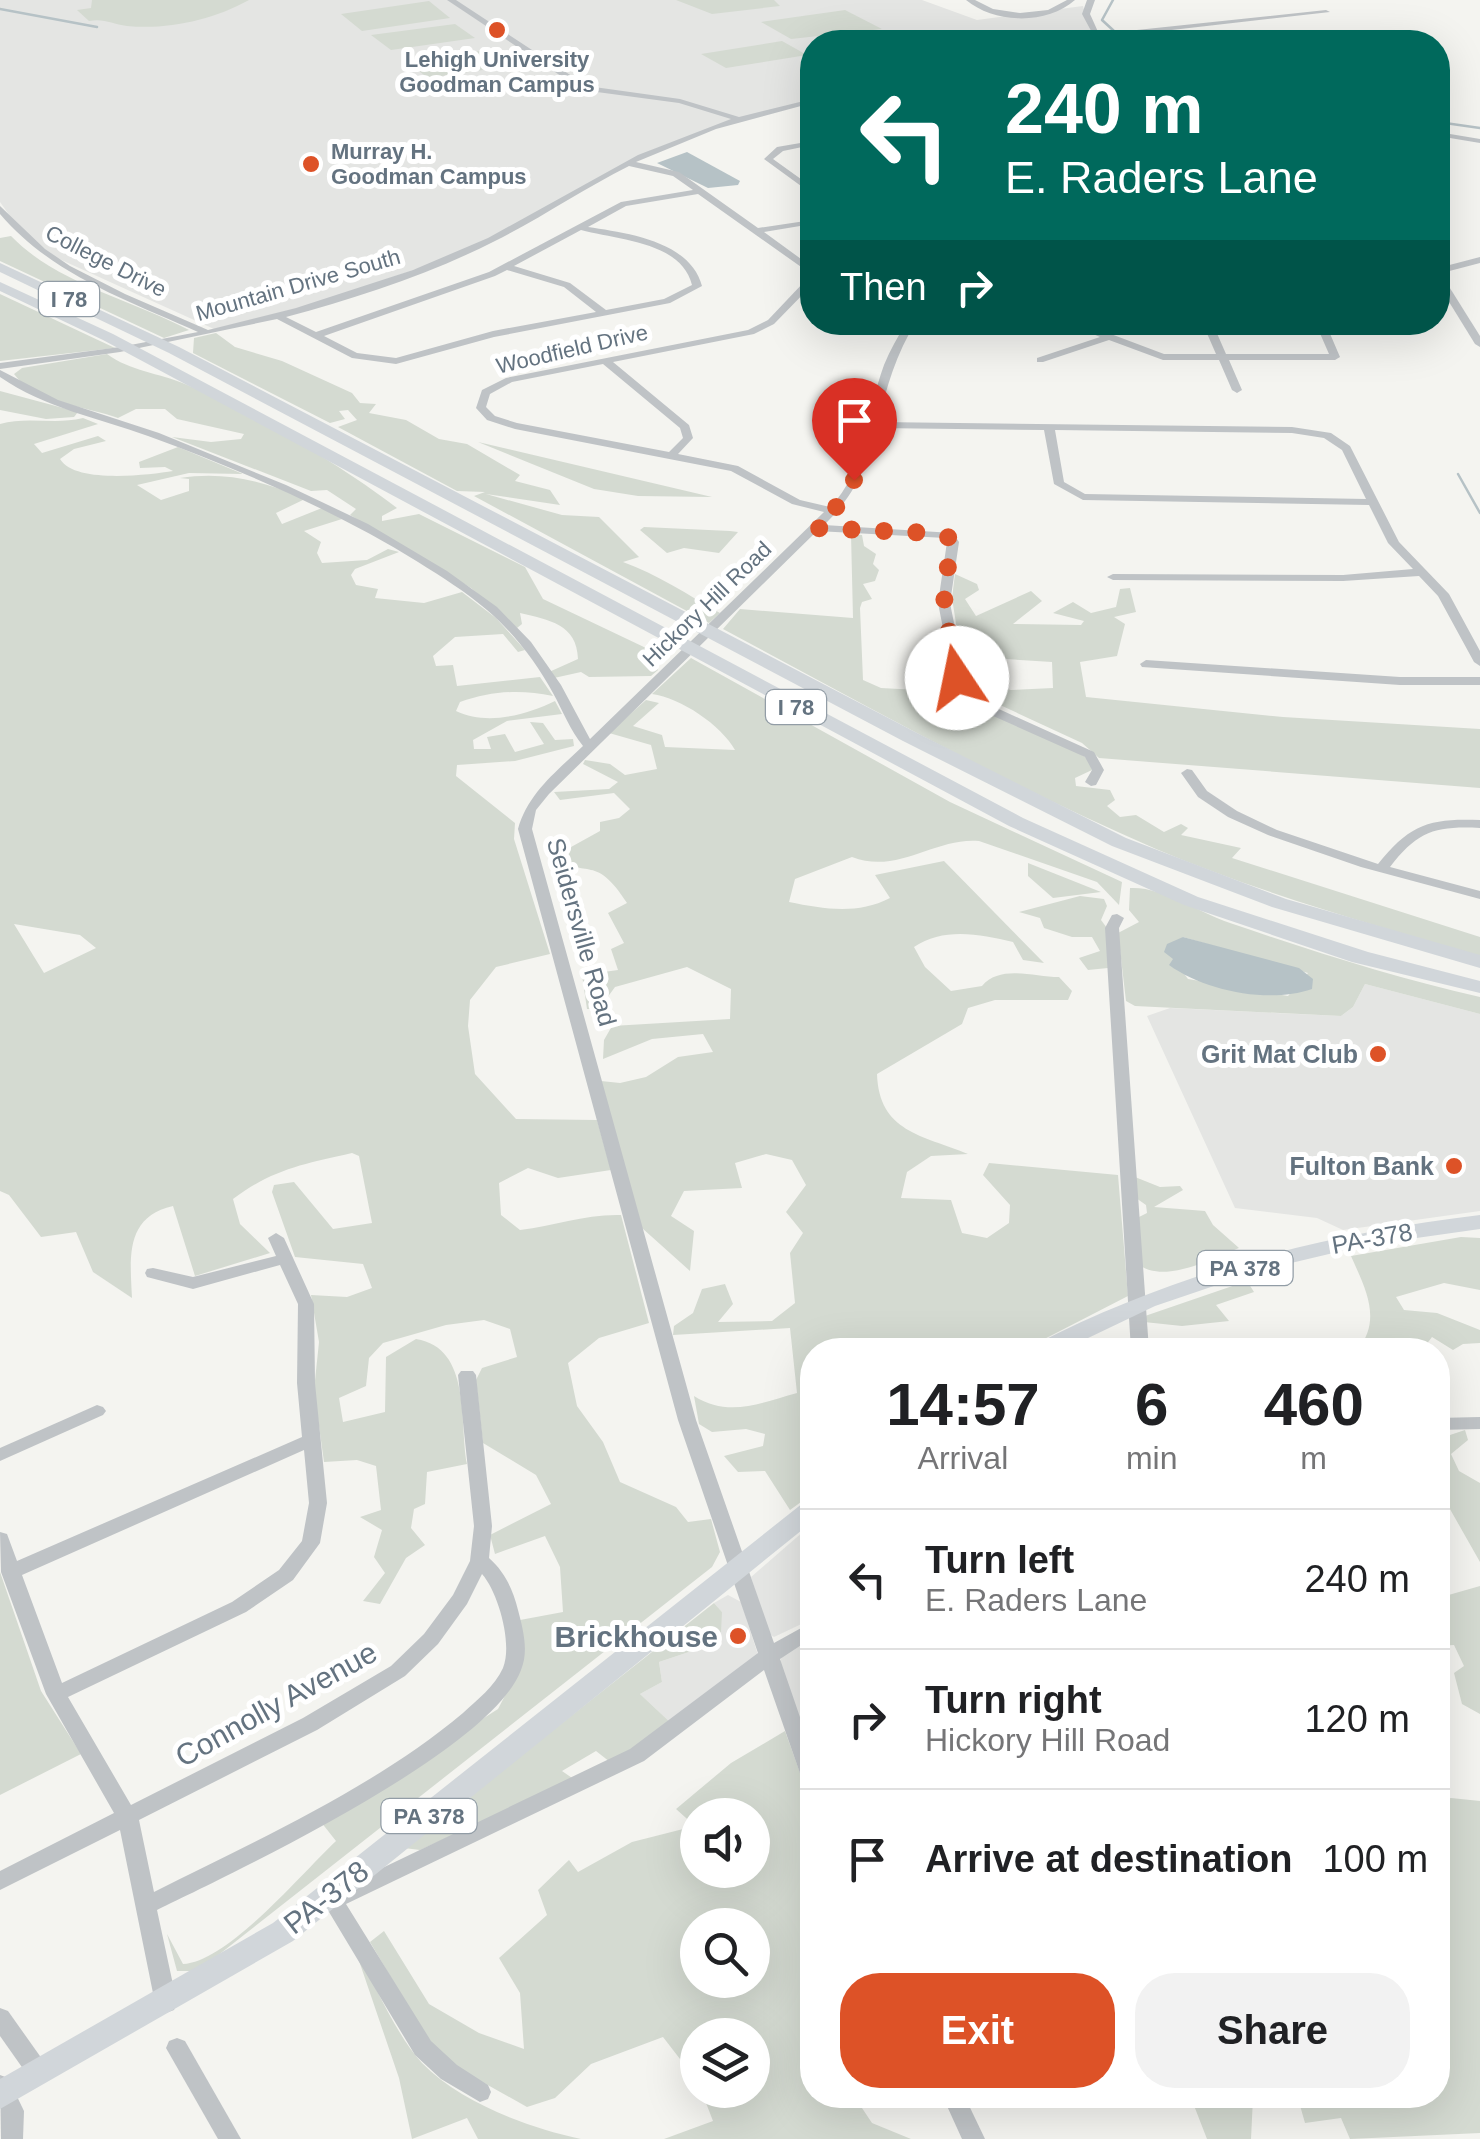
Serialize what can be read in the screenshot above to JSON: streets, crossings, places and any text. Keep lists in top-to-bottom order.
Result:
{
  "streets": {
    "highway": ["I 78"],
    "main road": ["PA-378", "PA 378"],
    "street": [
      "College Drive",
      "Mountain Drive South",
      "Woodfield Drive",
      "Hickory Hill Road",
      "Seidersville Road",
      "Connolly Avenue"
    ]
  },
  "crossings": [
    ["College Drive", "Mountain Drive South"],
    ["Mountain Drive South", "Woodfield Drive"],
    ["Woodfield Drive", "Hickory Hill Road"],
    ["Hickory Hill Road", "Seidersville Road"],
    ["Seidersville Road", "PA-378"]
  ],
  "places": [
    "Lehigh University Goodman Campus",
    "Murray H. Goodman Campus",
    "Grit Mat Club",
    "Fulton Bank",
    "Brickhouse"
  ],
  "page": {
    "turn": ["240 m", "E. Raders Lane"],
    "then": "Then",
    "eta": [
      "14:57",
      "Arrival",
      "6",
      "min",
      "460",
      "m"
    ],
    "list": [
      {
        "name": "Turn left",
        "note": "E. Raders Lane",
        "value": "240 m"
      },
      {
        "name": "Turn right",
        "note": "Hickory Hill Road",
        "value": "120 m"
      },
      {
        "name": "Arrive at destination",
        "value": "100 m"
      }
    ],
    "buttons": ["Exit", "Share"]
  }
}
